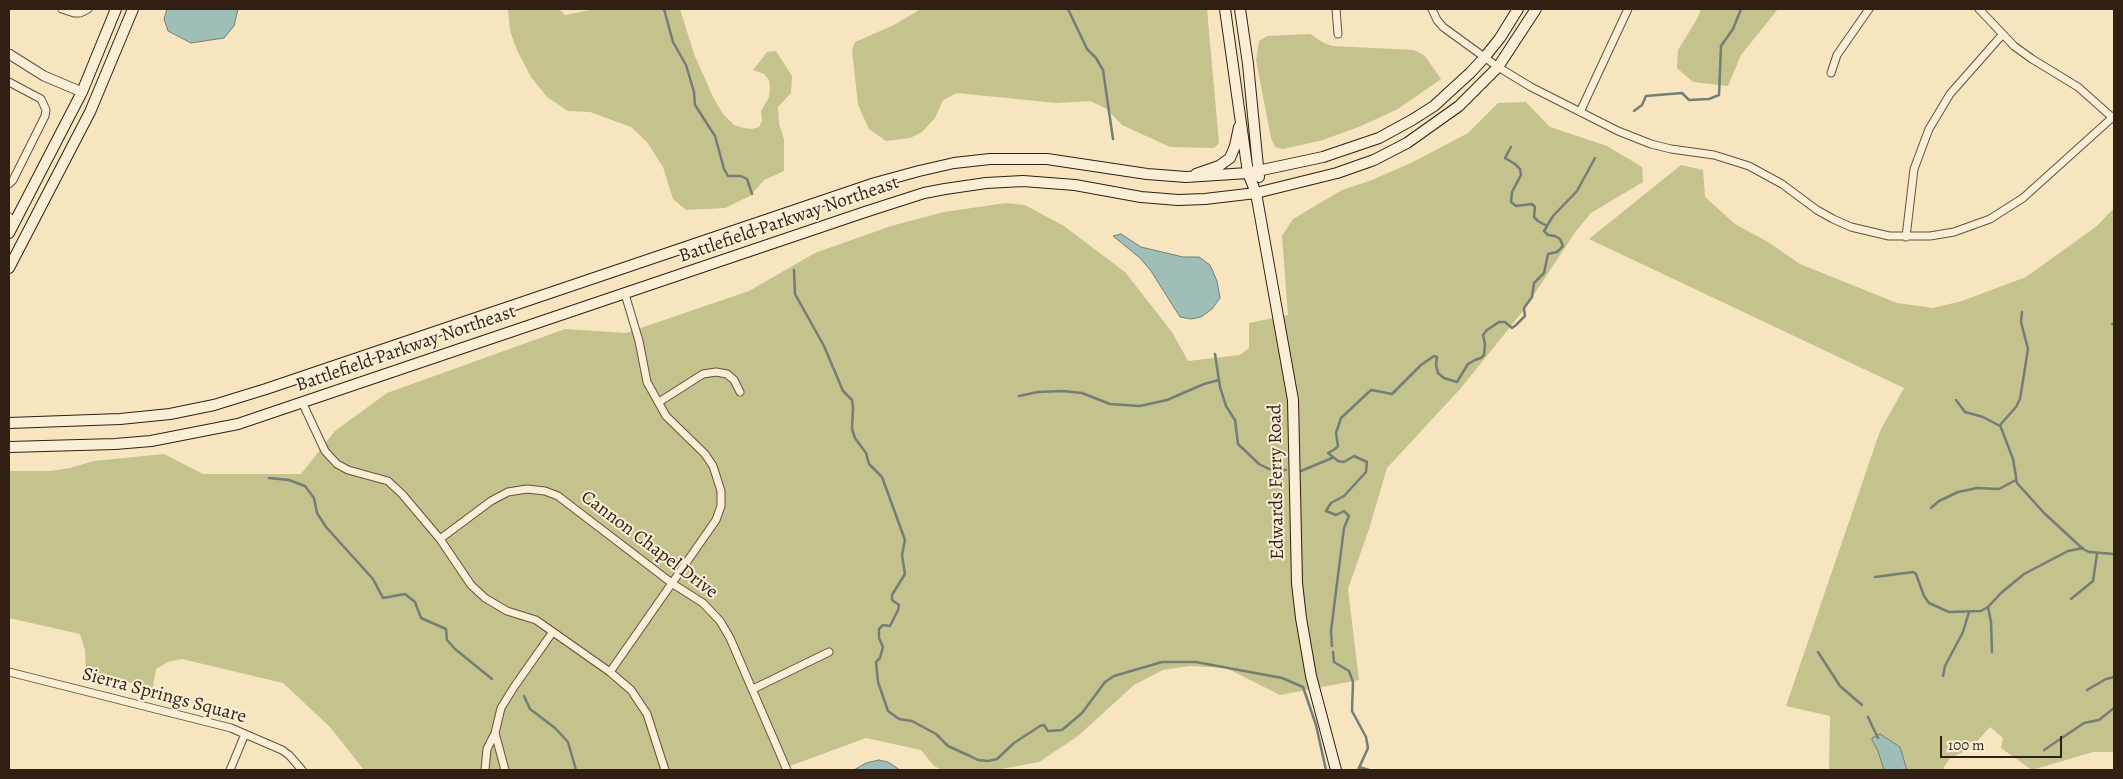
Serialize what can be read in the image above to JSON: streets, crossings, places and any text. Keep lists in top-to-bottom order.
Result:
{
  "streets": {
    "main road": ["Battlefield Parkway Northeast", "Edwards Ferry Road"],
    "street": ["Cannon Chapel Drive", "Sierra Springs Square"]
  },
  "crossings": [
    ["Battlefield Parkway Northeast", "Edwards Ferry Road"]
  ],
  "scale_bar": "100 m"
}
